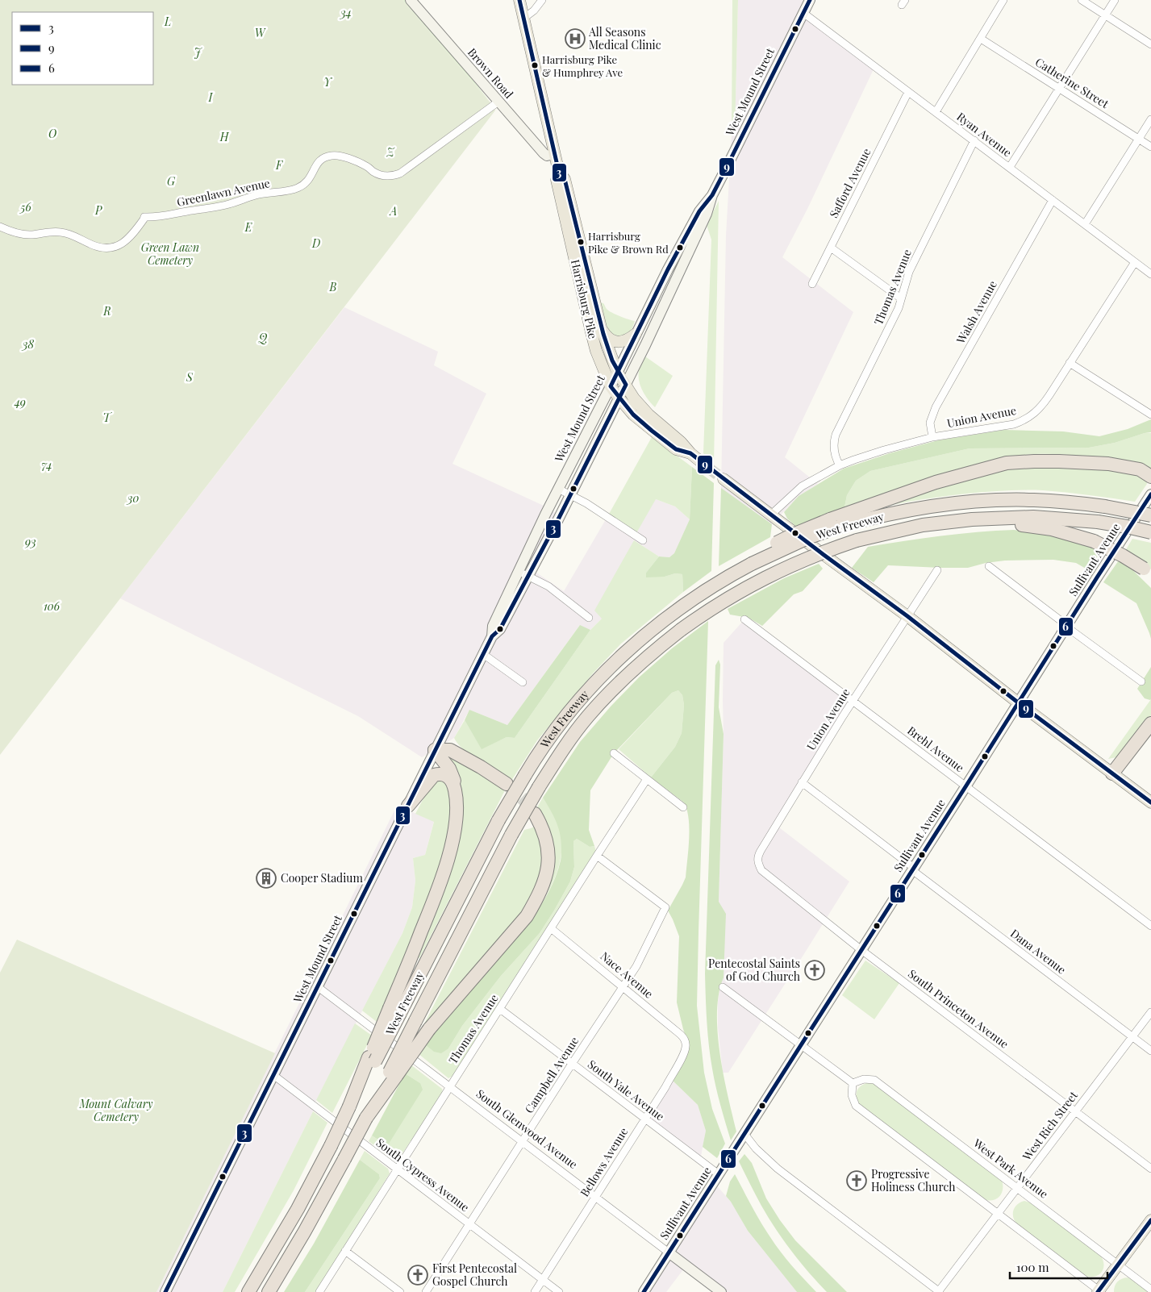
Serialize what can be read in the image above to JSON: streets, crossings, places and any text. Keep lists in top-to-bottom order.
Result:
{
  "streets": {
    "highway": ["West Freeway"],
    "main road": [
      "Brown Road",
      "West Mound Street",
      "Harrisburg Pike",
      "Sullivant Avenue",
      "South Glenwood Avenue"
    ],
    "street": [
      "Catherine Street",
      "Ryan Avenue",
      "Safford Avenue",
      "Greenlawn Avenue",
      "Thomas Avenue",
      "Walsh Avenue",
      "Union Avenue",
      "Brehl Avenue",
      "Dana Avenue",
      "Nace Avenue",
      "South Princeton Avenue",
      "Campbell Avenue",
      "South Yale Avenue",
      "West Rich Street",
      "Bellows Avenue",
      "West Park Avenue",
      "South Cypress Avenue"
    ]
  },
  "crossings": [
    ["Brown Road", "Greenlawn Avenue"],
    ["Brown Road", "Harrisburg Pike"],
    ["West Mound Street", "Ryan Avenue"],
    ["West Mound Street", "Harrisburg Pike"],
    ["West Mound Street", "South Glenwood Avenue"],
    ["West Mound Street", "South Cypress Avenue"],
    ["Ryan Avenue", "Safford Avenue"],
    ["Ryan Avenue", "Thomas Avenue"],
    ["Ryan Avenue", "Walsh Avenue"],
    ["Ryan Avenue", "Union Avenue"],
    ["Thomas Avenue", "Union Avenue"],
    ["Thomas Avenue", "Nace Avenue"],
    ["Thomas Avenue", "Campbell Avenue"],
    ["Thomas Avenue", "South Yale Avenue"],
    ["Thomas Avenue", "South Glenwood Avenue"],
    ["Thomas Avenue", "South Cypress Avenue"],
    ["Walsh Avenue", "Union Avenue"],
    ["Union Avenue", "Brehl Avenue"],
    ["Union Avenue", "Dana Avenue"],
    ["Union Avenue", "South Princeton Avenue"],
    ["Sullivant Avenue", "Brehl Avenue"],
    ["Sullivant Avenue", "Dana Avenue"],
    ["Sullivant Avenue", "South Princeton Avenue"],
    ["Sullivant Avenue", "South Yale Avenue"],
    ["Sullivant Avenue", "South Glenwood Avenue"],
    ["Dana Avenue", "West Rich Street"],
    ["Nace Avenue", "Campbell Avenue"],
    ["Nace Avenue", "Bellows Avenue"],
    ["South Princeton Avenue", "West Rich Street"],
    ["Campbell Avenue", "South Yale Avenue"],
    ["Campbell Avenue", "South Glenwood Avenue"],
    ["Campbell Avenue", "South Cypress Avenue"],
    ["South Yale Avenue", "Bellows Avenue"],
    ["West Rich Street", "West Park Avenue"],
    ["South Glenwood Avenue", "Bellows Avenue"],
    ["Bellows Avenue", "South Cypress Avenue"]
  ],
  "parks": [
    "34",
    "L",
    "W",
    "J",
    "Y",
    "I",
    "O",
    "H",
    "Z",
    "F",
    "G",
    "56",
    "P",
    "A",
    "E",
    "D",
    "Green Lawn Cemetery",
    "B",
    "R",
    "Q",
    "38",
    "S",
    "49",
    "T",
    "74",
    "30",
    "93",
    "106",
    "Mount Calvary Cemetery"
  ],
  "places": {
    "hospital": ["All Seasons Medical Clinic"],
    "other": ["Harrisburg Pike & Humphrey Ave", "Harrisburg Pike & Brown Rd"],
    "building": ["Cooper Stadium"],
    "church": ["Pentecostal Saints of God Church", "Progressive Holiness Church", "First Pentecostal Gospel Church"]
  },
  "lines": ["transit line 3", "transit line 9", "transit line 6"],
  "legend": ["3", "9", "6"],
  "scale_bar": "100 m"
}
